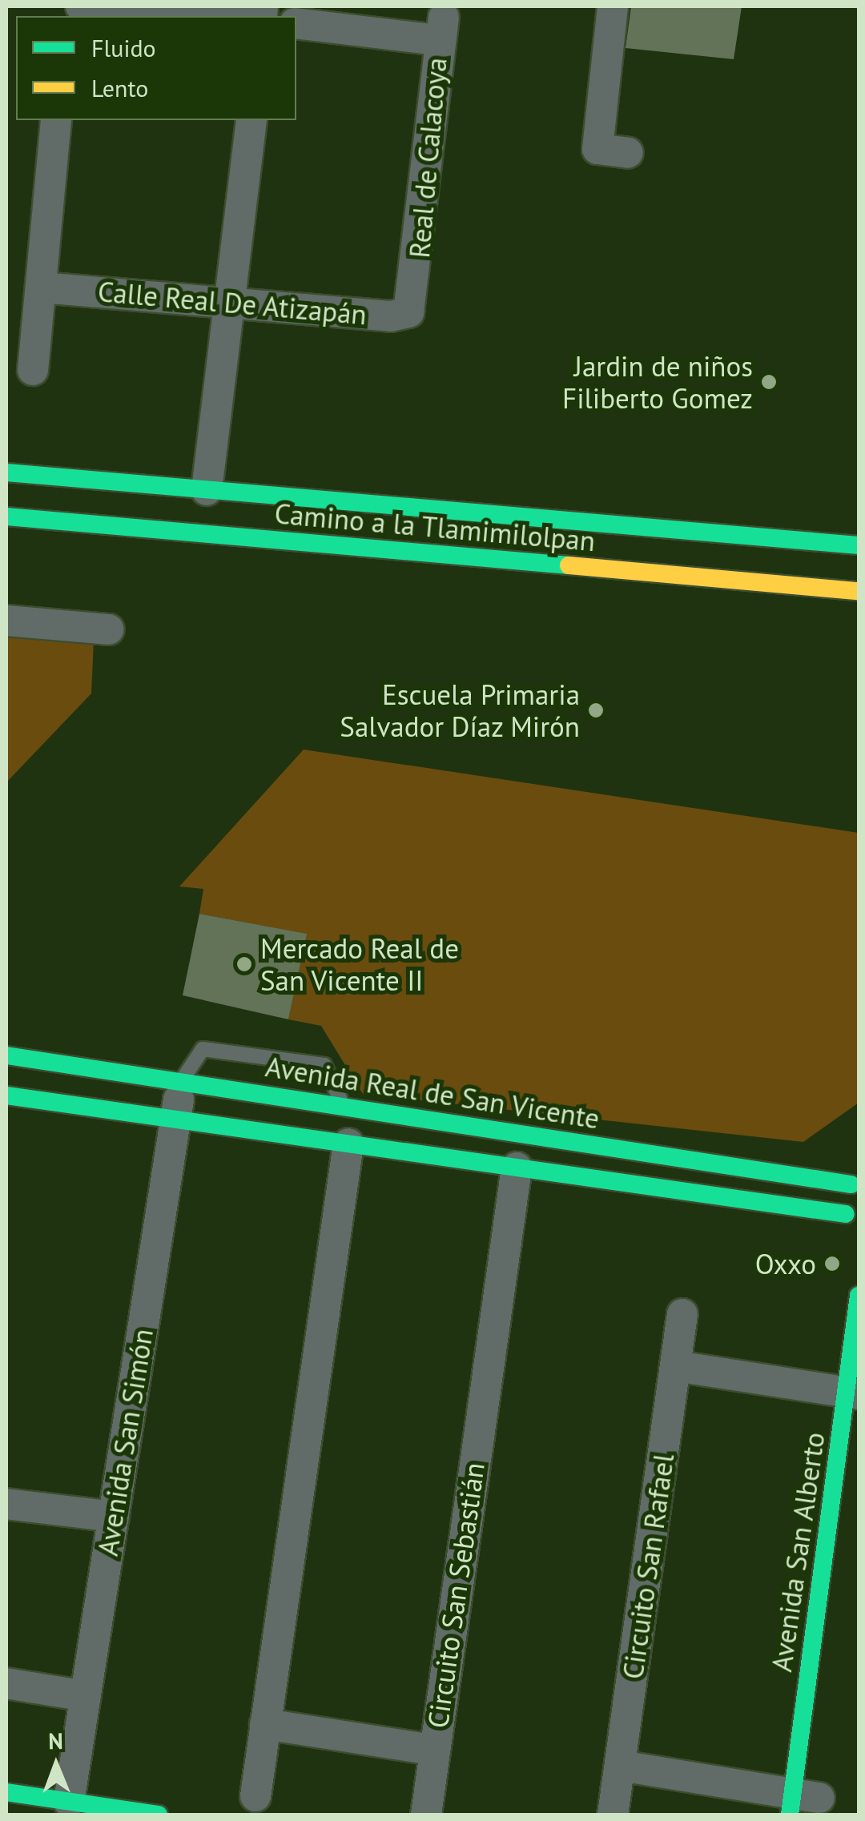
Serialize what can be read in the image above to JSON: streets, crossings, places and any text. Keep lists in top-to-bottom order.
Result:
{
  "streets": {
    "street": [
      "Real de Calacoya",
      "Calle Real De Atizapán",
      "Camino a la Tlamimilolpan",
      "Avenida Real de San Vicente",
      "Avenida San Simón",
      "Avenida San Alberto",
      "Circuito San Rafael",
      "Circuito San Sebastián"
    ]
  },
  "crossings": [
    ["Real de Calacoya", "Calle Real De Atizapán"],
    ["Avenida Real de San Vicente", "Avenida San Simón"]
  ],
  "places": [
    "Jardin de niños Filiberto Gomez",
    "Escuela Primaria Salvador Díaz Mirón",
    "Mercado Real de San Vicente II",
    "Oxxo"
  ],
  "legend": ["Fluido", "Lento"],
  "north": "top"
}
